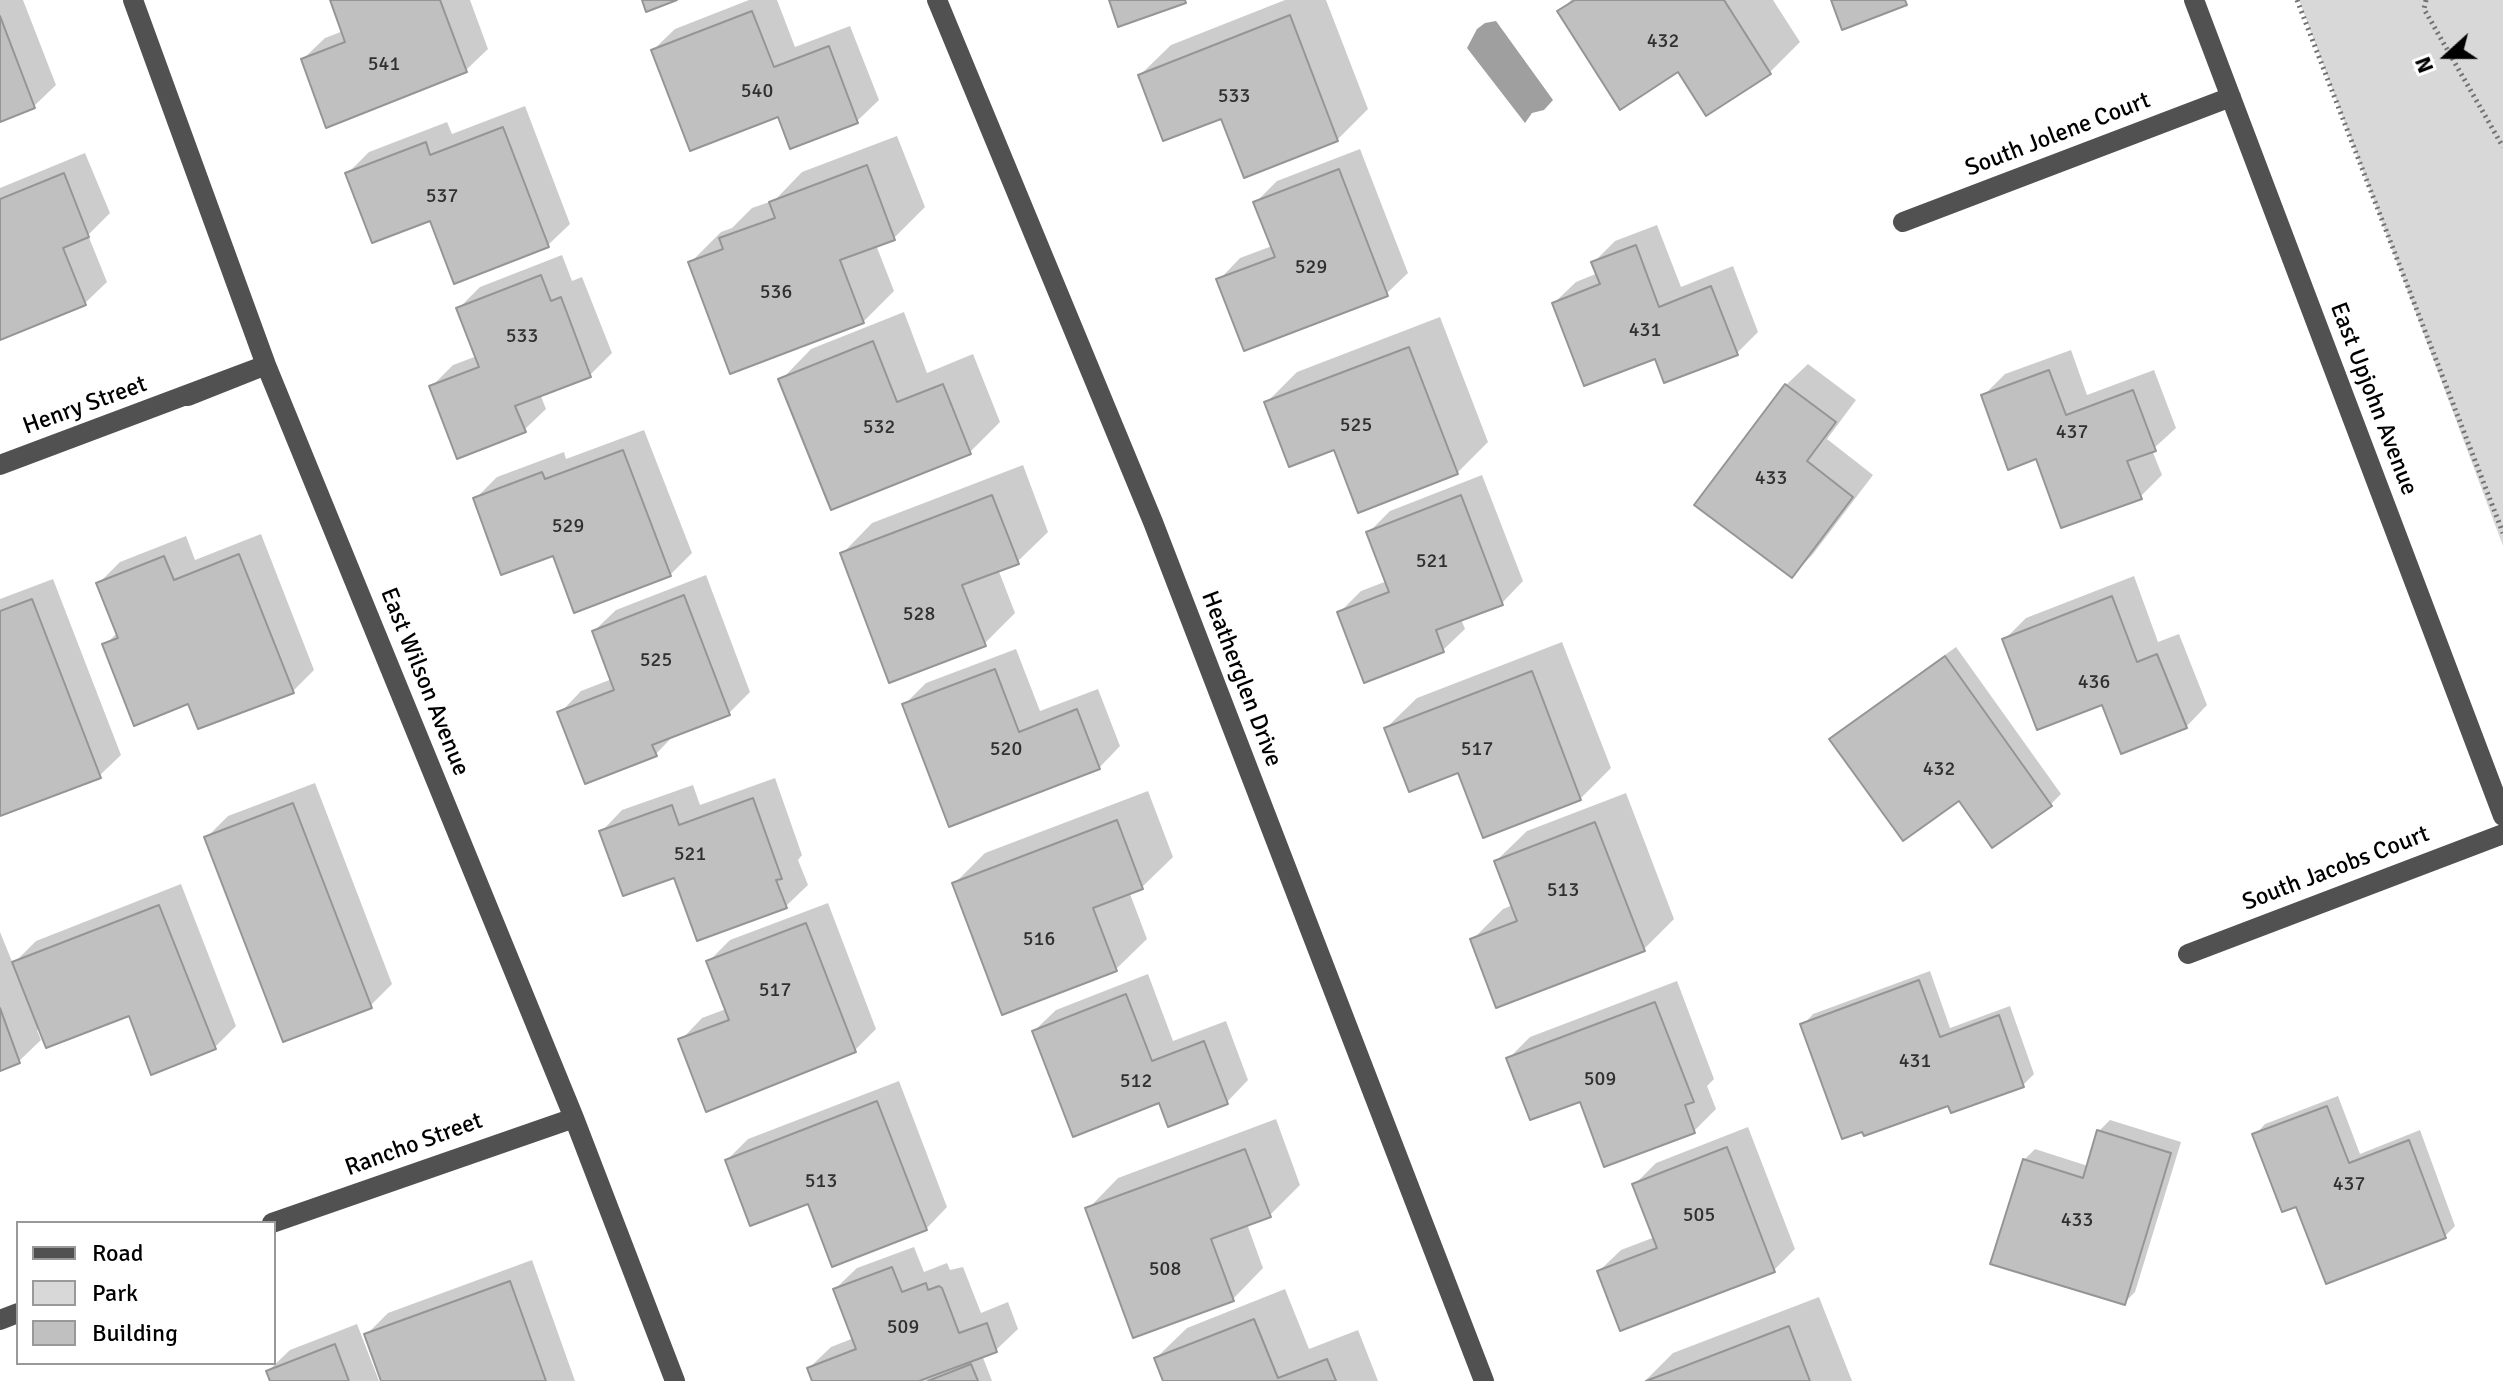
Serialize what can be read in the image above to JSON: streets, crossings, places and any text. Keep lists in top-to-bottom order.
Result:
{
  "streets": {
    "street": [
      "South Jolene Court",
      "East Upjohn Avenue",
      "Henry Street",
      "Heatherglen Drive",
      "East Wilson Avenue",
      "South Jacobs Court",
      "Rancho Street"
    ]
  },
  "crossings": [
    ["South Jolene Court", "East Upjohn Avenue"],
    ["Henry Street", "East Wilson Avenue"],
    ["East Wilson Avenue", "Rancho Street"]
  ],
  "house_numbers": [
    "432",
    "541",
    "540",
    "533",
    "537",
    "529",
    "536",
    "431",
    "533",
    "525",
    "532",
    "437",
    "433",
    "529",
    "521",
    "528",
    "525",
    "436",
    "520",
    "517",
    "432",
    "521",
    "513",
    "516",
    "517",
    "431",
    "509",
    "512",
    "513",
    "437",
    "505",
    "433",
    "508",
    "509"
  ],
  "legend": ["Road", "Park", "Building"],
  "north": "left"
}
